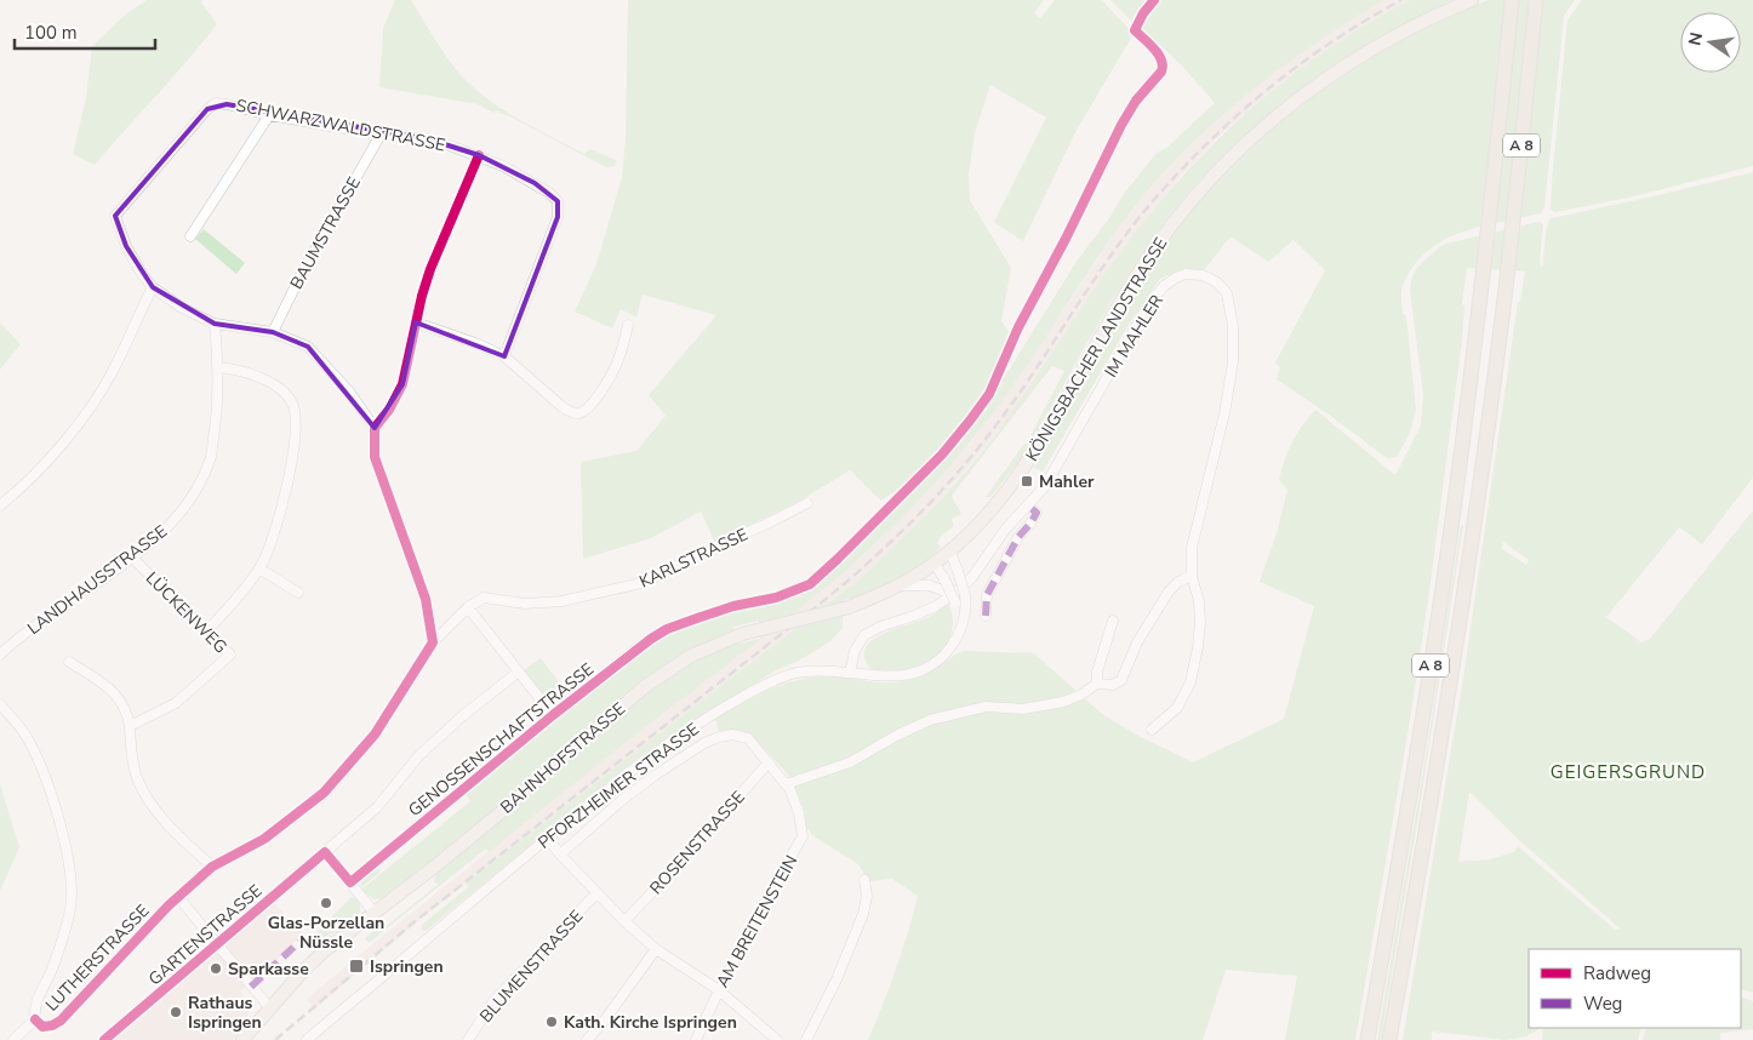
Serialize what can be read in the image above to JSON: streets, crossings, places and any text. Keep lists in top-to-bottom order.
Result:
{
  "streets": {
    "highway": ["A 8"],
    "main road": ["KÖNIGSBACHER LANDSTRASSE", "BAHNHOFSTRASSE"],
    "street": [
      "SCHWARZWALDSTRASSE",
      "BAUMSTRASSE",
      "IM MAHLER",
      "KARLSTRASSE",
      "LANDHAUSSTRASSE",
      "LÜCKENWEG",
      "GENOSSENSCHAFTSTRASSE",
      "PFORZHEIMER STRASSE",
      "ROSENSTRASSE",
      "AM BREITENSTEIN",
      "GARTENSTRASSE",
      "LUTHERSTRASSE",
      "BLUMENSTRASSE"
    ]
  },
  "crossings": [
    ["SCHWARZWALDSTRASSE", "BAUMSTRASSE"],
    ["IM MAHLER", "PFORZHEIMER STRASSE"],
    ["KÖNIGSBACHER LANDSTRASSE", "BAHNHOFSTRASSE"],
    ["KÖNIGSBACHER LANDSTRASSE", "PFORZHEIMER STRASSE"],
    ["KARLSTRASSE", "LUTHERSTRASSE"],
    ["LANDHAUSSTRASSE", "LÜCKENWEG"]
  ],
  "districts": ["GEIGERSGRUND"],
  "places": {
    "transit": ["Mahler", "Ispringen"],
    "other": [
      "Glas-Porzellan Nüssle",
      "Sparkasse",
      "Rathaus Ispringen",
      "Kath. Kirche Ispringen"
    ]
  },
  "legend": ["Radweg", "Weg"],
  "scale_bar": "100 m",
  "north": "left"
}
